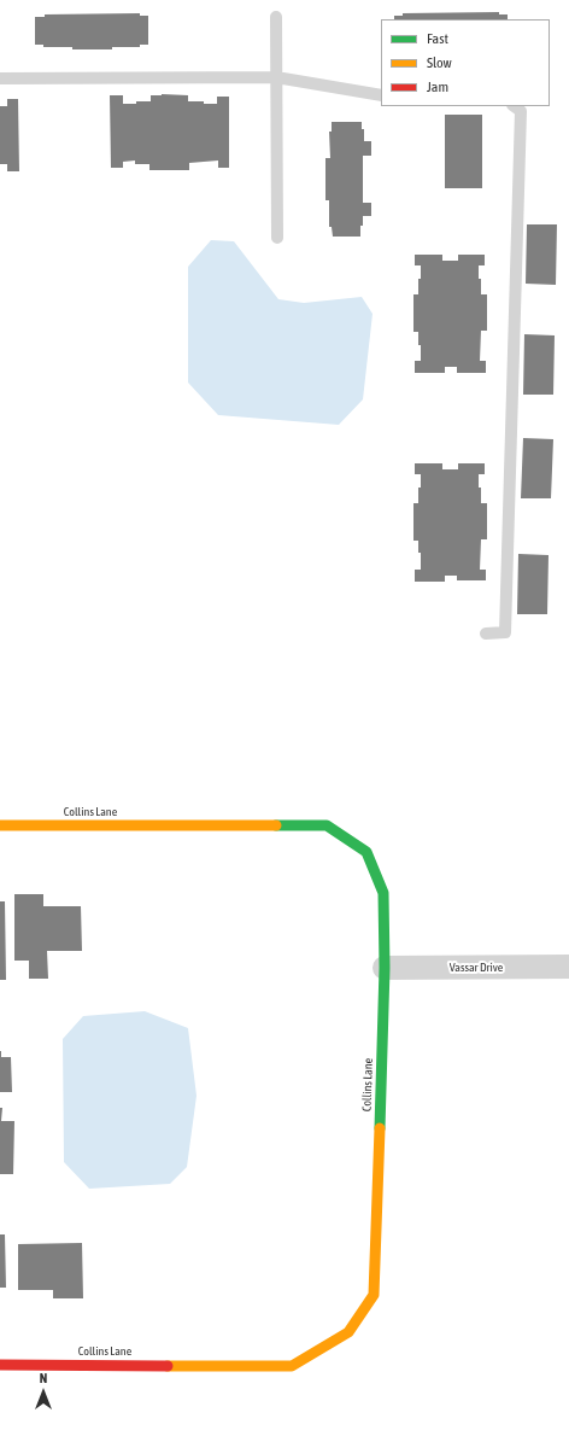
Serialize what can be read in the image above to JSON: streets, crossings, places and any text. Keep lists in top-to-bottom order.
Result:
{
  "streets": {
    "street": ["Collins Lane", "Vassar Drive"]
  },
  "crossings": [
    ["Collins Lane", "Vassar Drive"]
  ],
  "legend": ["Fast", "Slow", "Jam"],
  "north": "top"
}
